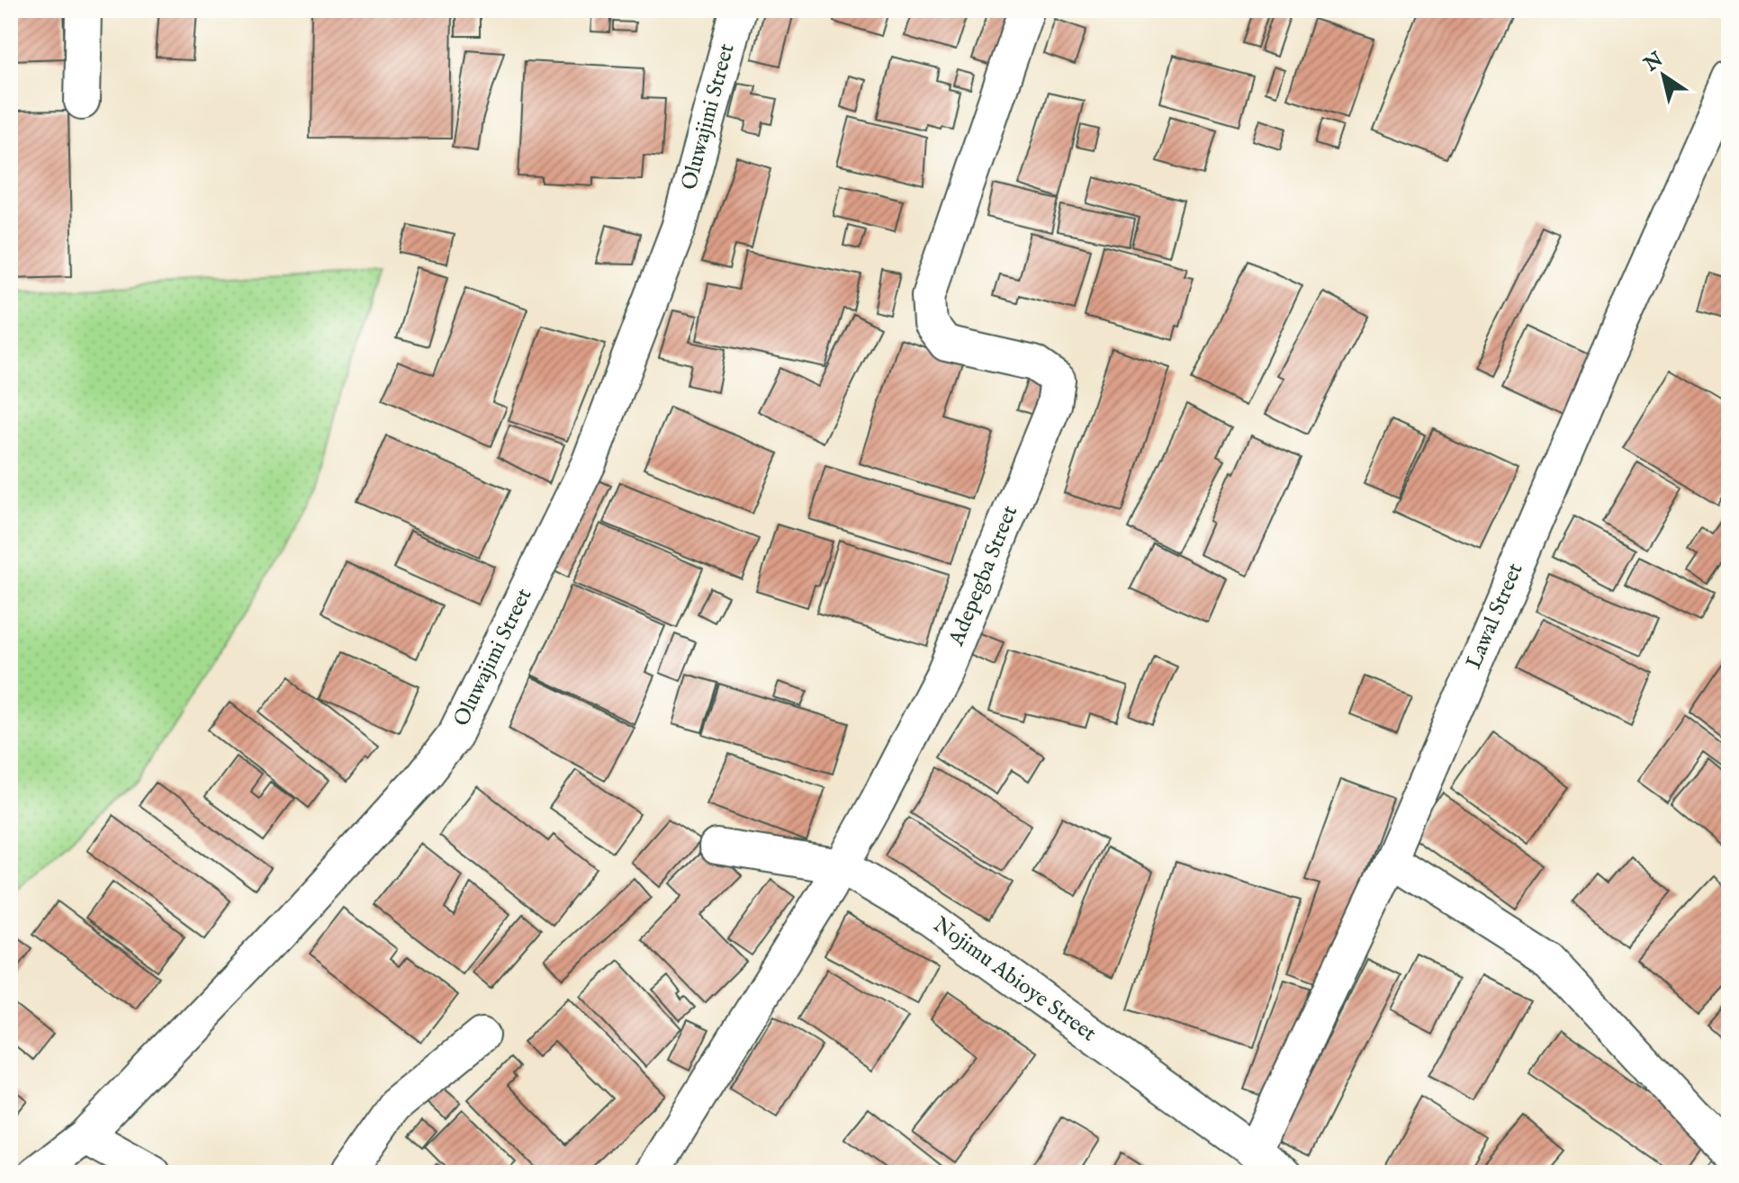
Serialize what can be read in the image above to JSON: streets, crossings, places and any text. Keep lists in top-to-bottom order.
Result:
{
  "streets": {
    "street": [
      "Oluwajimi Street",
      "Adepegba Street",
      "Lawal Street",
      "Nojimu Abioye Street"
    ]
  },
  "crossings": [
    ["Adepegba Street", "Nojimu Abioye Street"],
    ["Lawal Street", "Nojimu Abioye Street"]
  ],
  "north": "top left"
}
